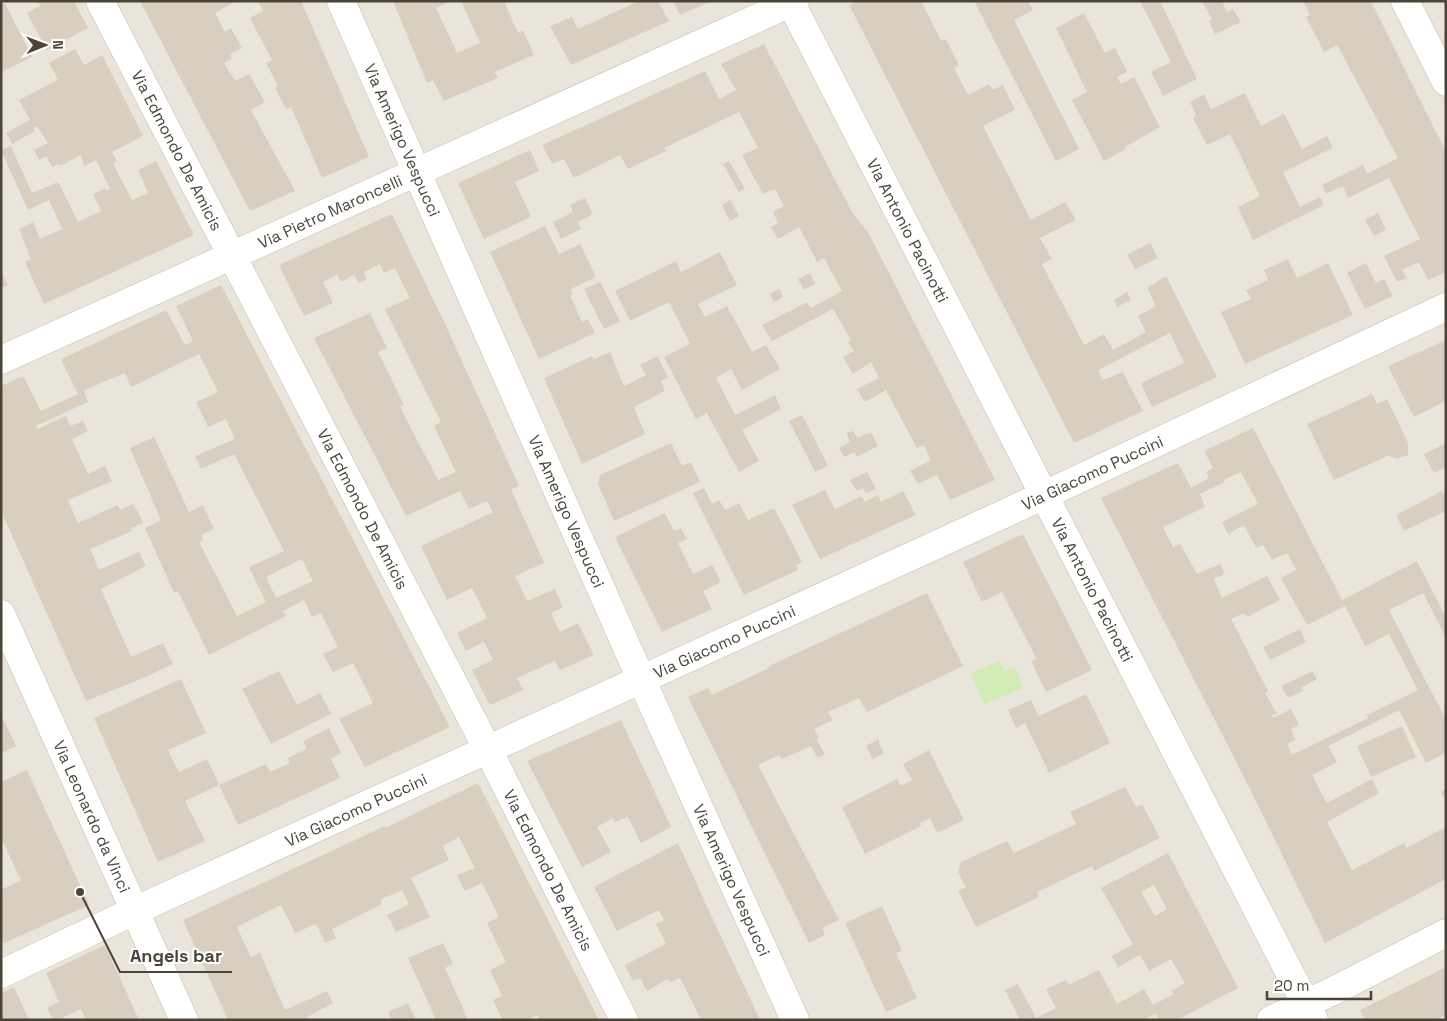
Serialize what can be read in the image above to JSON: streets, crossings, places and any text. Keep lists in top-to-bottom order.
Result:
{
  "streets": {
    "street": [
      "Via Amerigo Vespucci",
      "Via Edmondo De Amicis",
      "Via Pietro Maroncelli",
      "Via Antonio Pacinotti",
      "Via Giacomo Puccini",
      "Via Leonardo da Vinci"
    ]
  },
  "crossings": [
    ["Via Amerigo Vespucci", "Via Pietro Maroncelli"],
    ["Via Amerigo Vespucci", "Via Giacomo Puccini"],
    ["Via Edmondo De Amicis", "Via Pietro Maroncelli"],
    ["Via Edmondo De Amicis", "Via Giacomo Puccini"],
    ["Via Pietro Maroncelli", "Via Antonio Pacinotti"],
    ["Via Antonio Pacinotti", "Via Giacomo Puccini"],
    ["Via Giacomo Puccini", "Via Leonardo da Vinci"]
  ],
  "places": ["Angels bar"],
  "scale_bar": "20 m",
  "north": "right"
}
